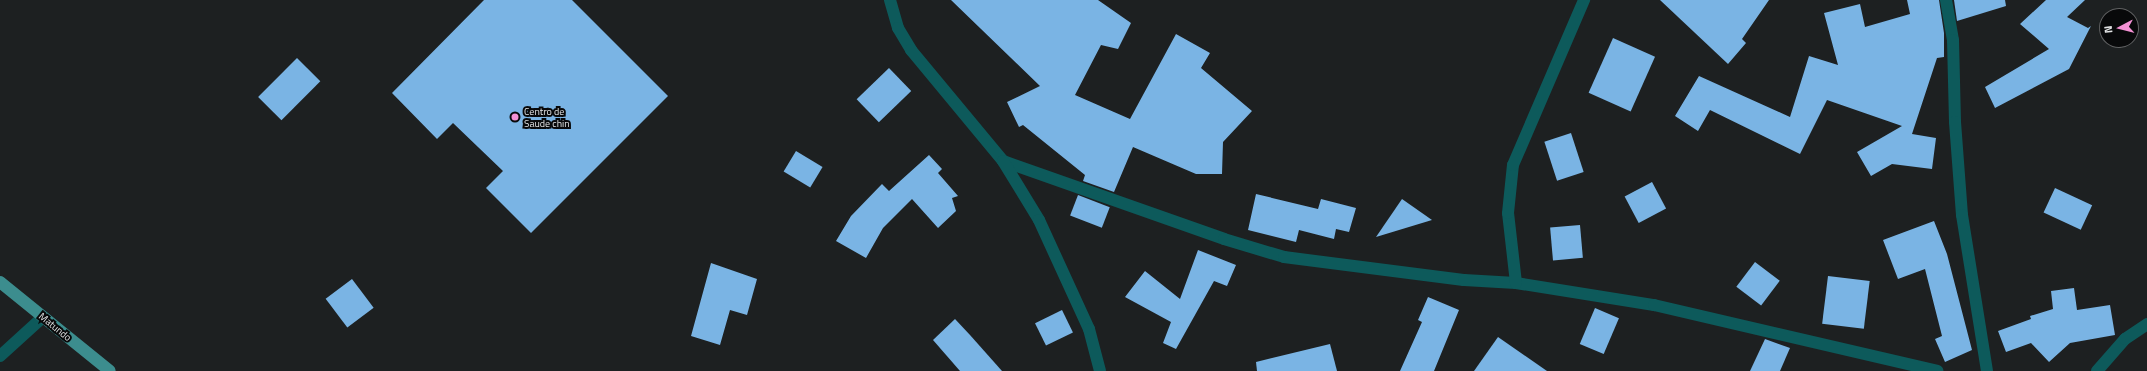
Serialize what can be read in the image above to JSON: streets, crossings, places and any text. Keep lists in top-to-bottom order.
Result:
{
  "streets": {
    "main road": ["Matundo"]
  },
  "places": ["Centro de Saude chin"],
  "north": "left"
}
